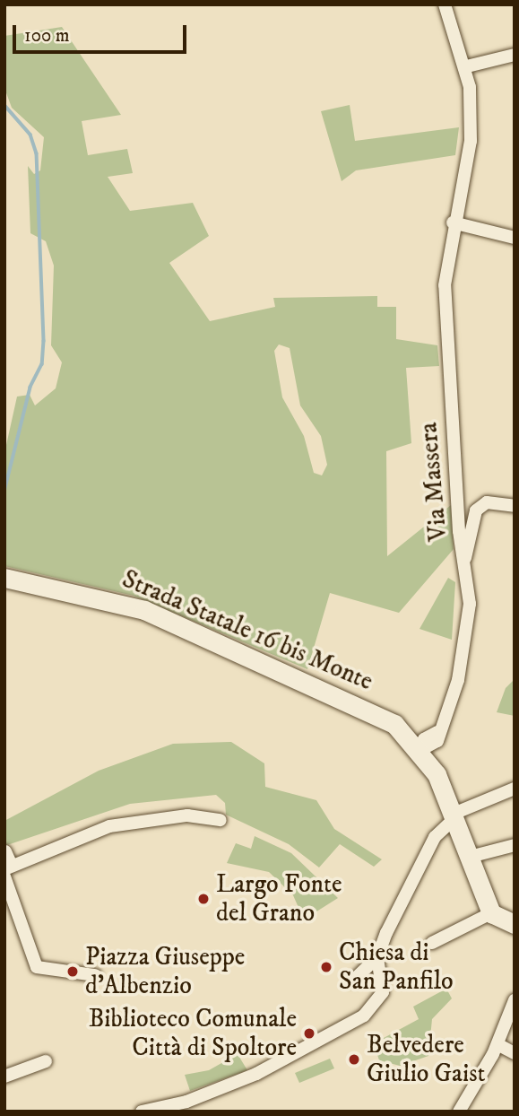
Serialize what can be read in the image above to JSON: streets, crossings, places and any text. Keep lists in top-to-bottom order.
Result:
{
  "streets": {
    "main road": ["Strada Statale 16 bis Monte"],
    "street": ["Via Massera"]
  },
  "crossings": [
    ["Via Massera", "Strada Statale 16 bis Monte"]
  ],
  "places": [
    "Largo Fonte del Grano",
    "Chiesa di San Panfilo",
    "Piazza Giuseppe d'Albenzio",
    "Biblioteco Comunale Città di Spoltore",
    "Belvedere Giulio Gaist"
  ],
  "scale_bar": "100 m"
}
